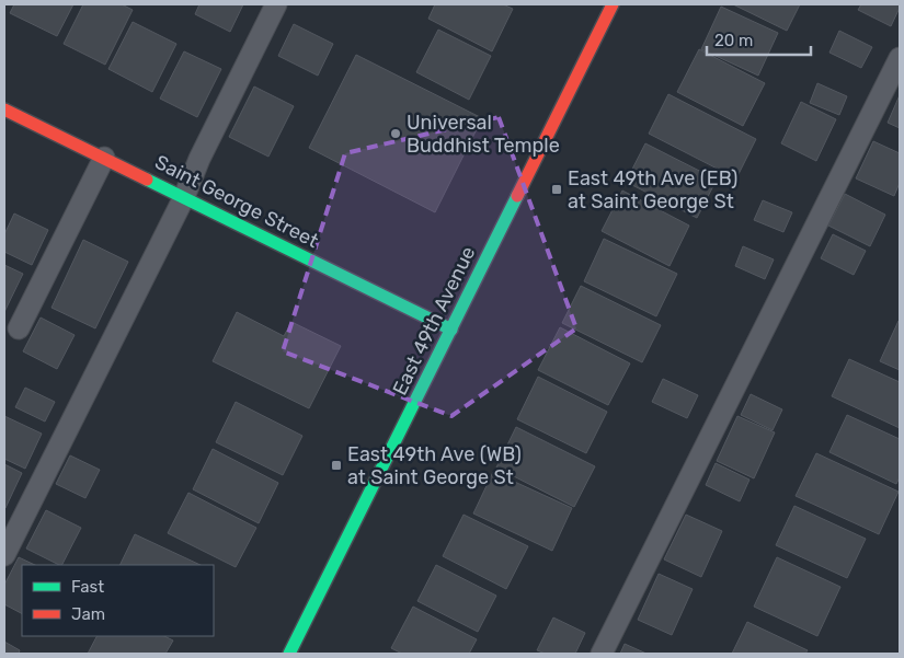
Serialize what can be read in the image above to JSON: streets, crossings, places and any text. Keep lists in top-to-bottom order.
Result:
{
  "streets": {
    "street": ["Saint George Street", "East 49th Avenue"]
  },
  "crossings": [
    ["Saint George Street", "East 49th Avenue"]
  ],
  "places": {
    "other": ["Universal Buddhist Temple"],
    "transit": ["East 49th Ave (EB) at Saint George St", "East 49th Ave (WB) at Saint George St"]
  },
  "legend": ["Fast", "Jam"],
  "scale_bar": "20 m"
}
